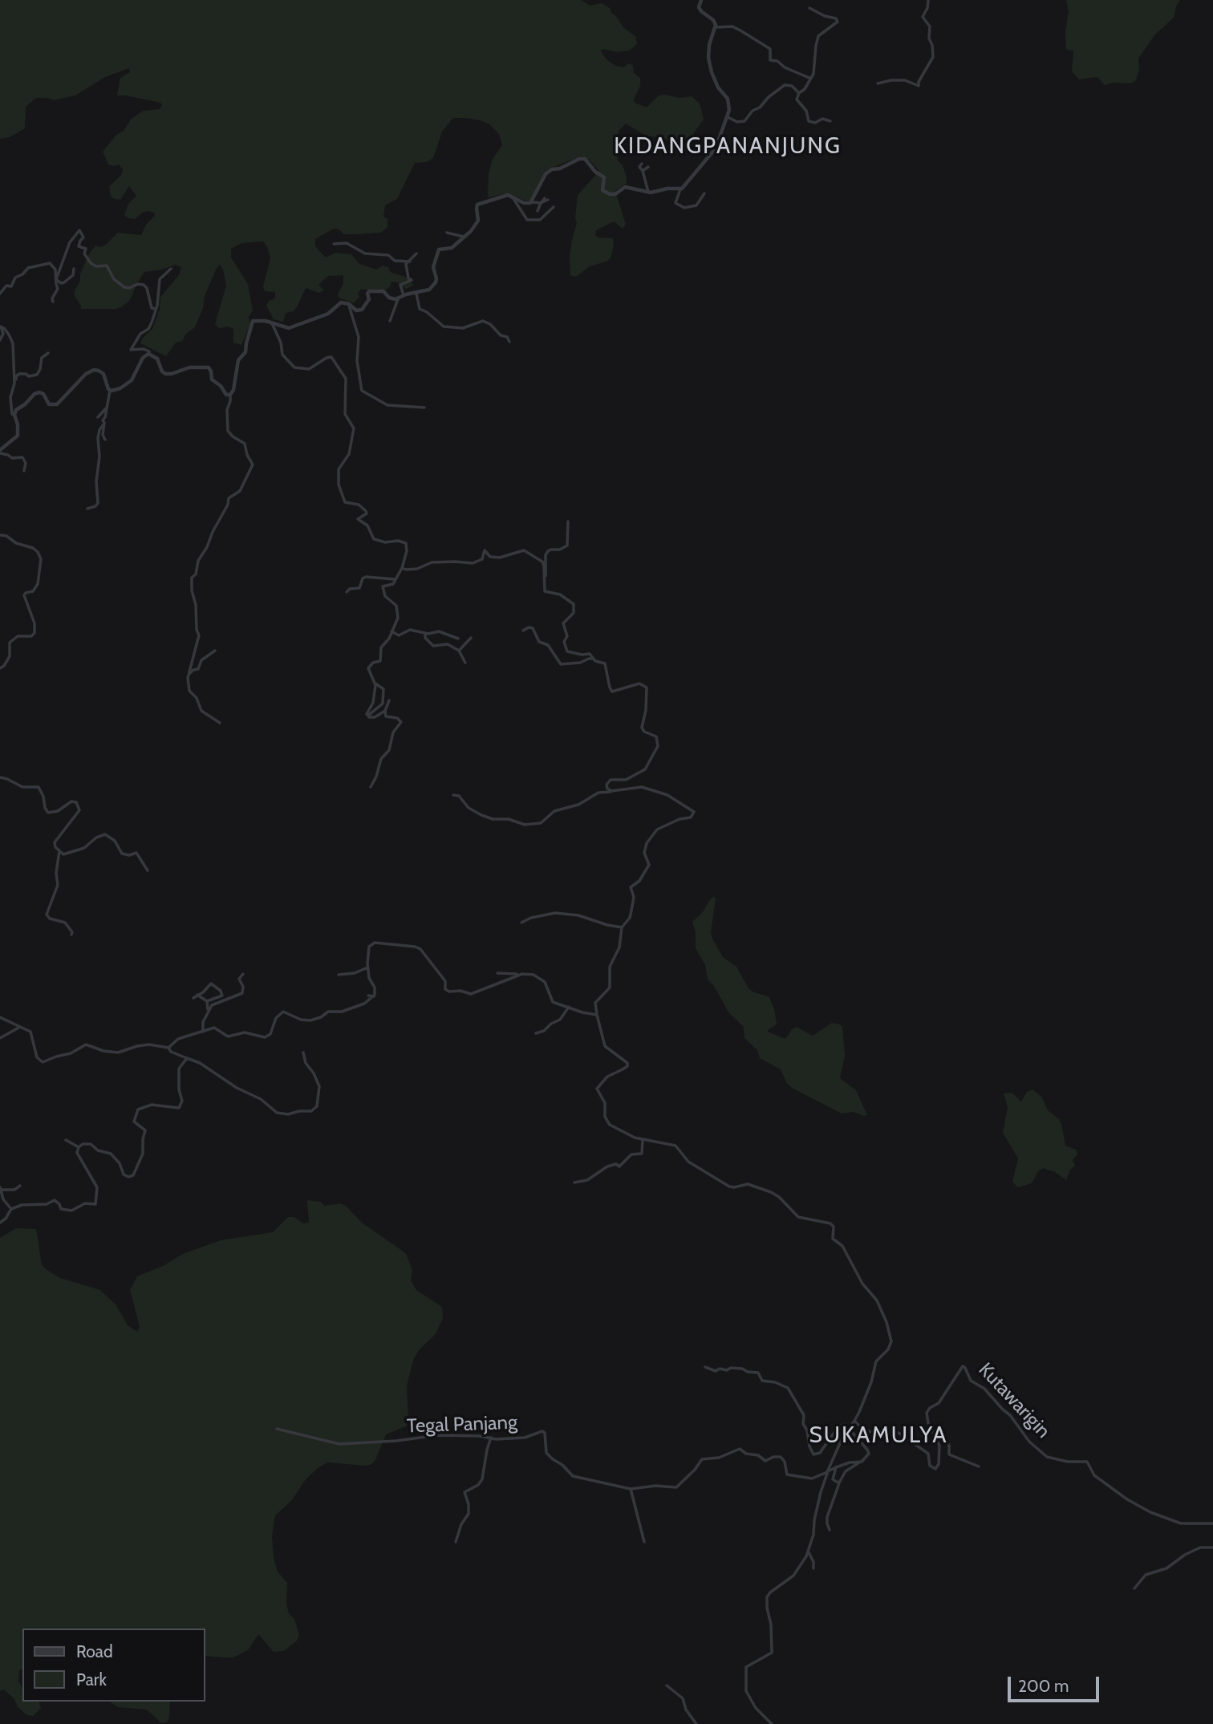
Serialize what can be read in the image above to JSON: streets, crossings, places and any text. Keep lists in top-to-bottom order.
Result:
{
  "streets": {
    "street": ["Kutawarigin", "Tegal Panjang"]
  },
  "districts": ["KIDANGPANANJUNG", "SUKAMULYA"],
  "legend": ["Road", "Park"],
  "scale_bar": "200 m"
}
